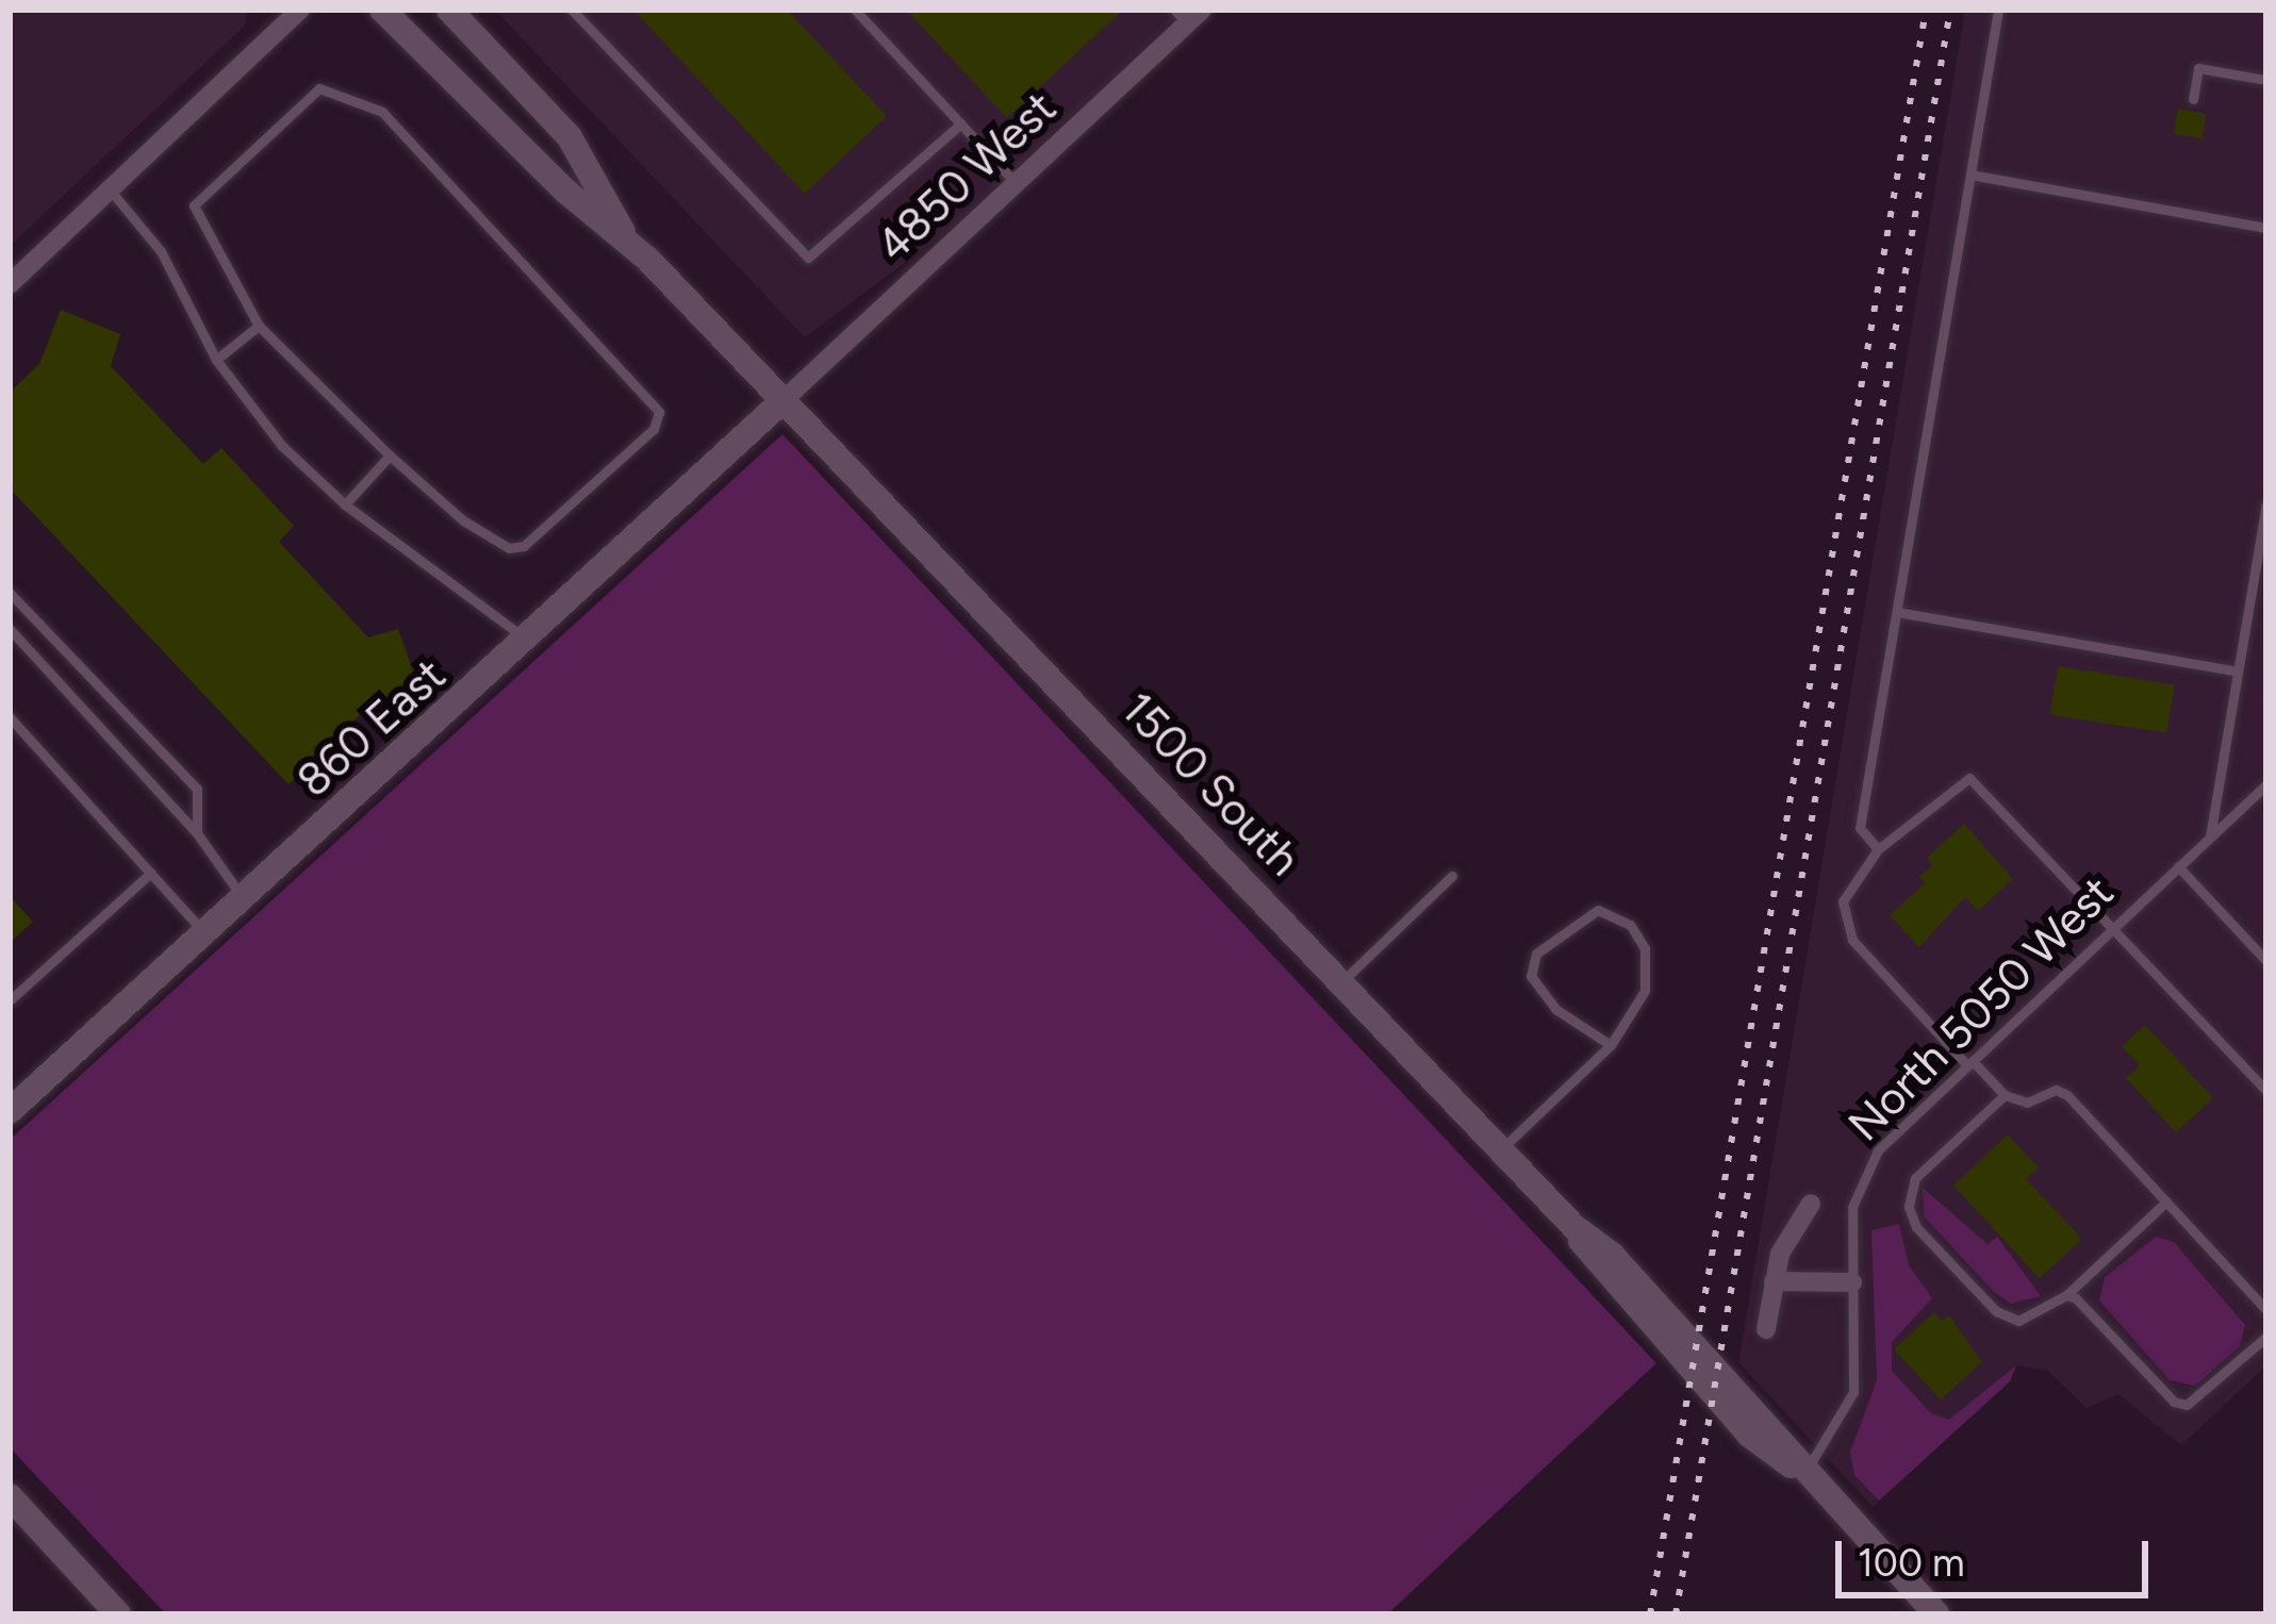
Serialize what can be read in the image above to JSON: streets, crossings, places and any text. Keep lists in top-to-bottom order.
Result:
{
  "streets": {
    "street": ["4850 West", "860 East", "1500 South"],
    "lane": ["North 5050 West"]
  },
  "crossings": [
    ["4850 West", "860 East"],
    ["4850 West", "1500 South"],
    ["860 East", "1500 South"],
    ["1500 South", "North 5050 West"]
  ],
  "scale_bar": "100 m"
}
